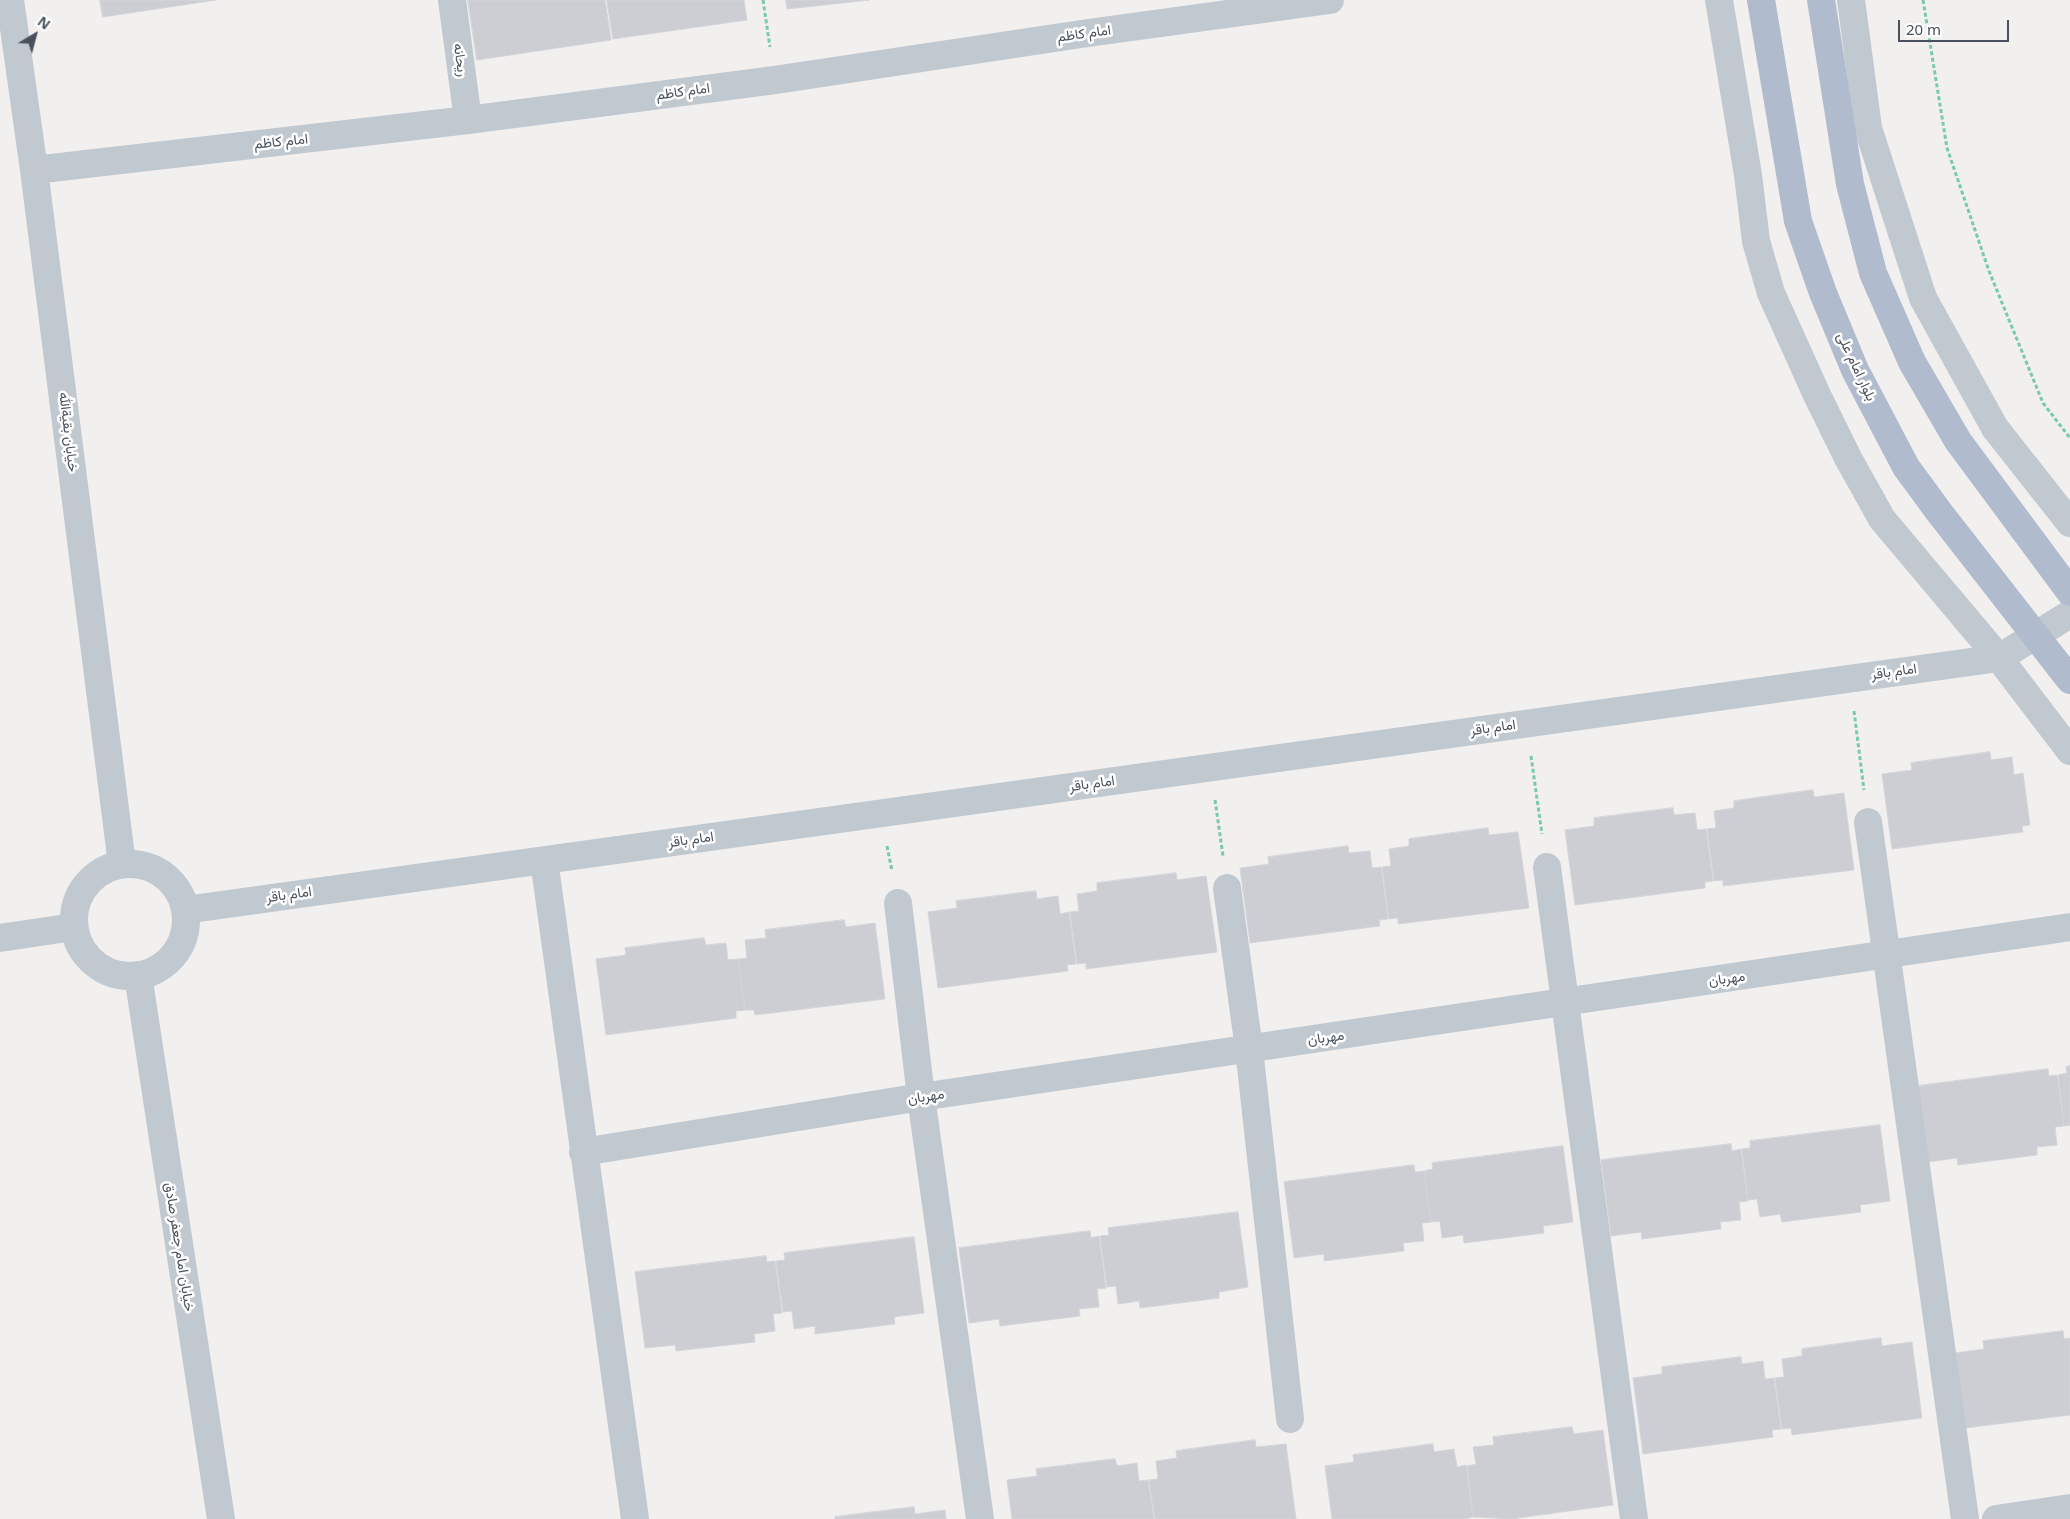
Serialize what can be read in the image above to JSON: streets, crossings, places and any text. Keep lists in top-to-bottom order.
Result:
{
  "streets": {
    "main road": ["بلوار امام علی"],
    "street": [
      "امام کاظم",
      "ریحانه",
      "خیابان بقیةالله",
      "امام باقر",
      "مهربان",
      "خیابان امام جعفر صادق"
    ]
  },
  "crossings": [
    ["امام کاظم", "ریحانه"],
    ["امام کاظم", "خیابان بقیةالله"],
    ["خیابان بقیةالله", "امام باقر"],
    ["خیابان بقیةالله", "خیابان امام جعفر صادق"],
    ["امام باقر", "خیابان امام جعفر صادق"]
  ],
  "scale_bar": "20 m",
  "north": "top right"
}
